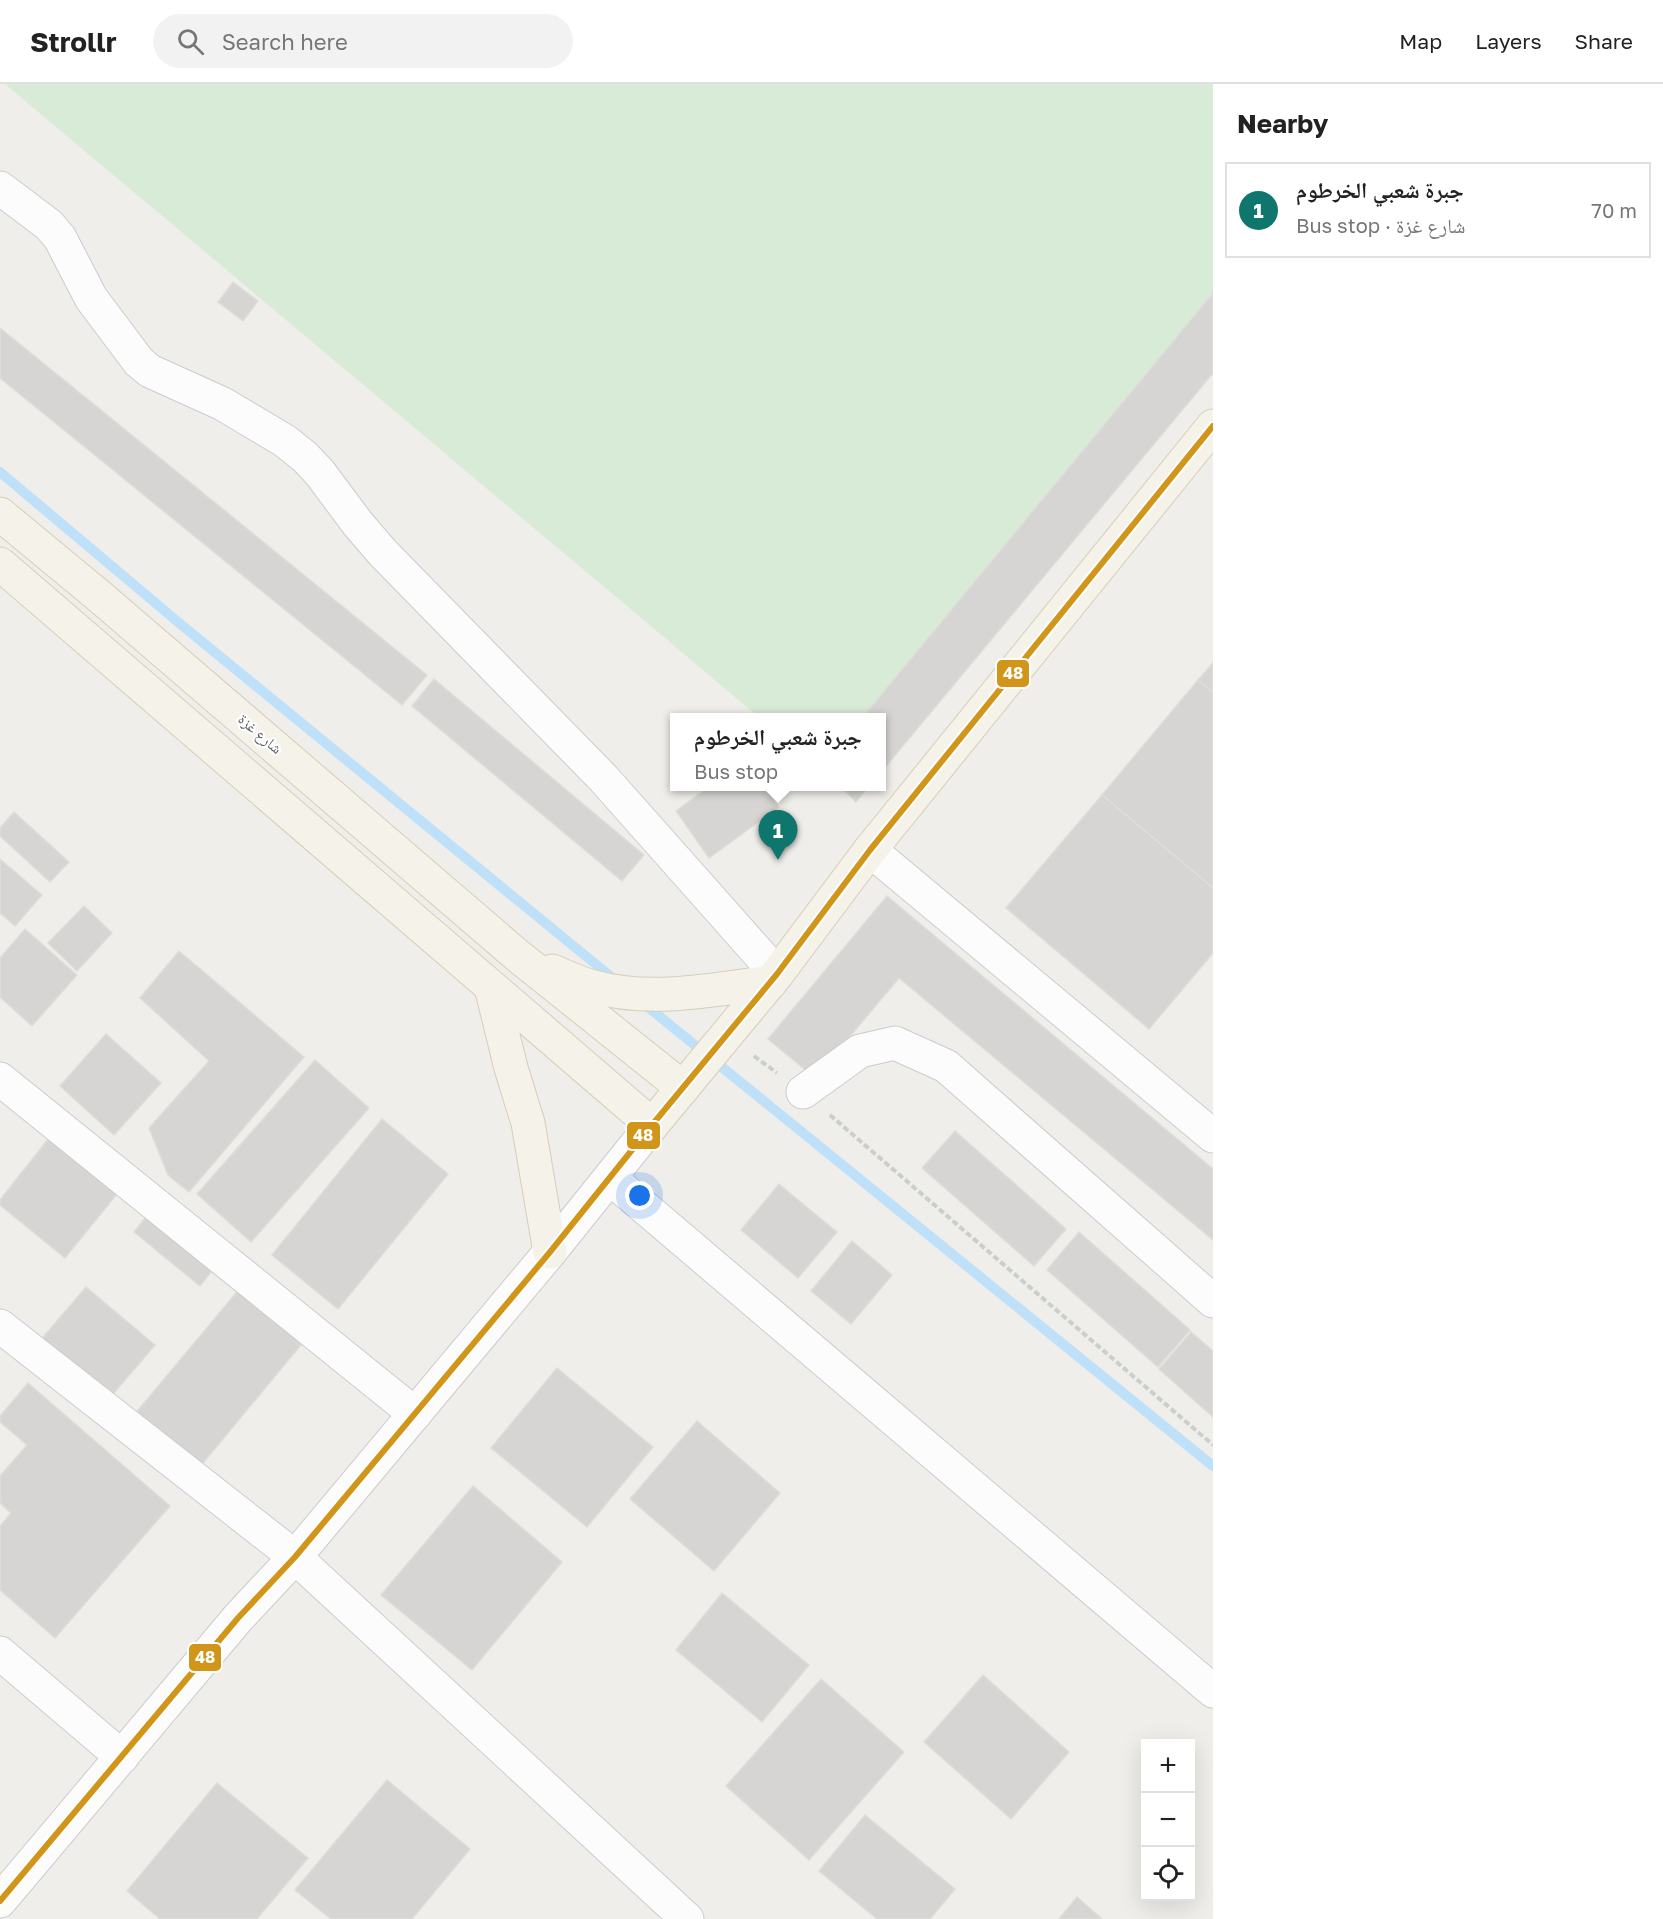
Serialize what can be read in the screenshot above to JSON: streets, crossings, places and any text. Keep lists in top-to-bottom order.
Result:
{
  "streets": {
    "main road": ["شارع غزة"]
  },
  "lines": ["transit line 48"],
  "page": {
    "header": "Strollr",
    "search": "Search here",
    "nav": ["Map", "Layers", "Share"],
    "heading": "Nearby",
    "list": [
      {
        "mark": "1",
        "name": "جبرة شعبي الخرطوم",
        "note": "Bus stop · شارع غزة",
        "value": "70 m"
      }
    ],
    "popup": ["جبرة شعبي الخرطوم", "Bus stop"],
    "pins": "1",
    "map_buttons": ["+", "−"]
  }
}
